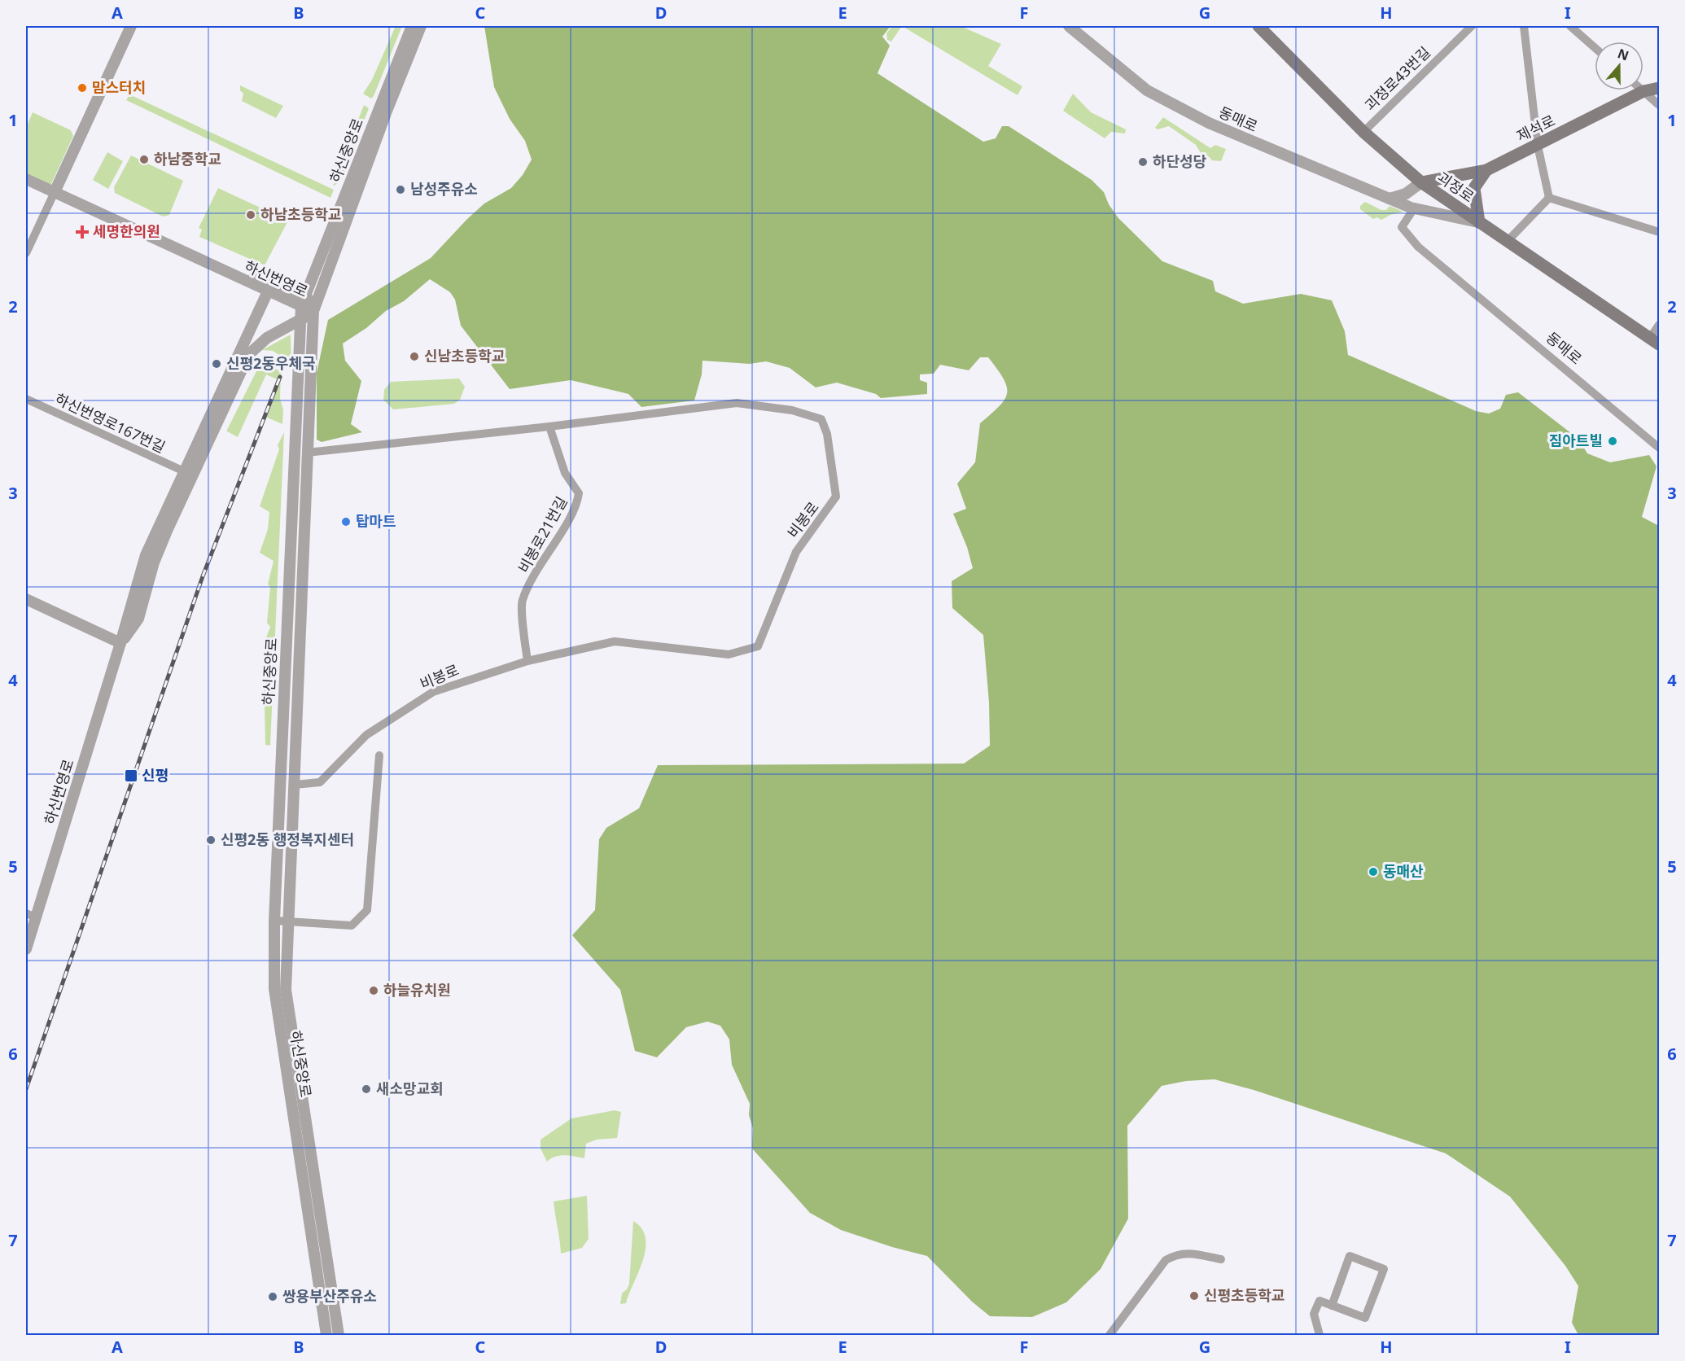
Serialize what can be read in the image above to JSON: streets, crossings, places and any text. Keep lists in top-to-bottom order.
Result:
{
  "streets": {
    "main road": ["제석로", "괴정로"],
    "street": [
      "괴정로43번길",
      "동매로",
      "하신중앙로",
      "하신번영로",
      "하신번영로167번길",
      "비봉로",
      "비봉로21번길"
    ]
  },
  "crossings": [
    ["괴정로43번길", "괴정로"],
    ["동매로", "괴정로"],
    ["제석로", "괴정로"],
    ["하신중앙로", "하신번영로"],
    ["하신중앙로", "비봉로"],
    ["하신번영로", "하신번영로167번길"],
    ["비봉로", "비봉로21번길"]
  ],
  "places": {
    "other": [
      "맘스터치",
      "하남중학교",
      "하단성당",
      "남성주유소",
      "하남초등학교",
      "신남초등학교",
      "신평2동우체국",
      "짐아트빌",
      "탑마트",
      "신평2동 행정복지센터",
      "동매산",
      "하늘유치원",
      "새소망교회",
      "신평초등학교",
      "쌍용부산주유소"
    ],
    "health": ["세명한의원"],
    "transit": ["신평"]
  },
  "north": "top",
  "grid": {
    "columns": [
      "A",
      "B",
      "C",
      "D",
      "E",
      "F",
      "G",
      "H",
      "I"
    ],
    "rows": [
      "1",
      "2",
      "3",
      "4",
      "5",
      "6",
      "7"
    ]
  }
}
